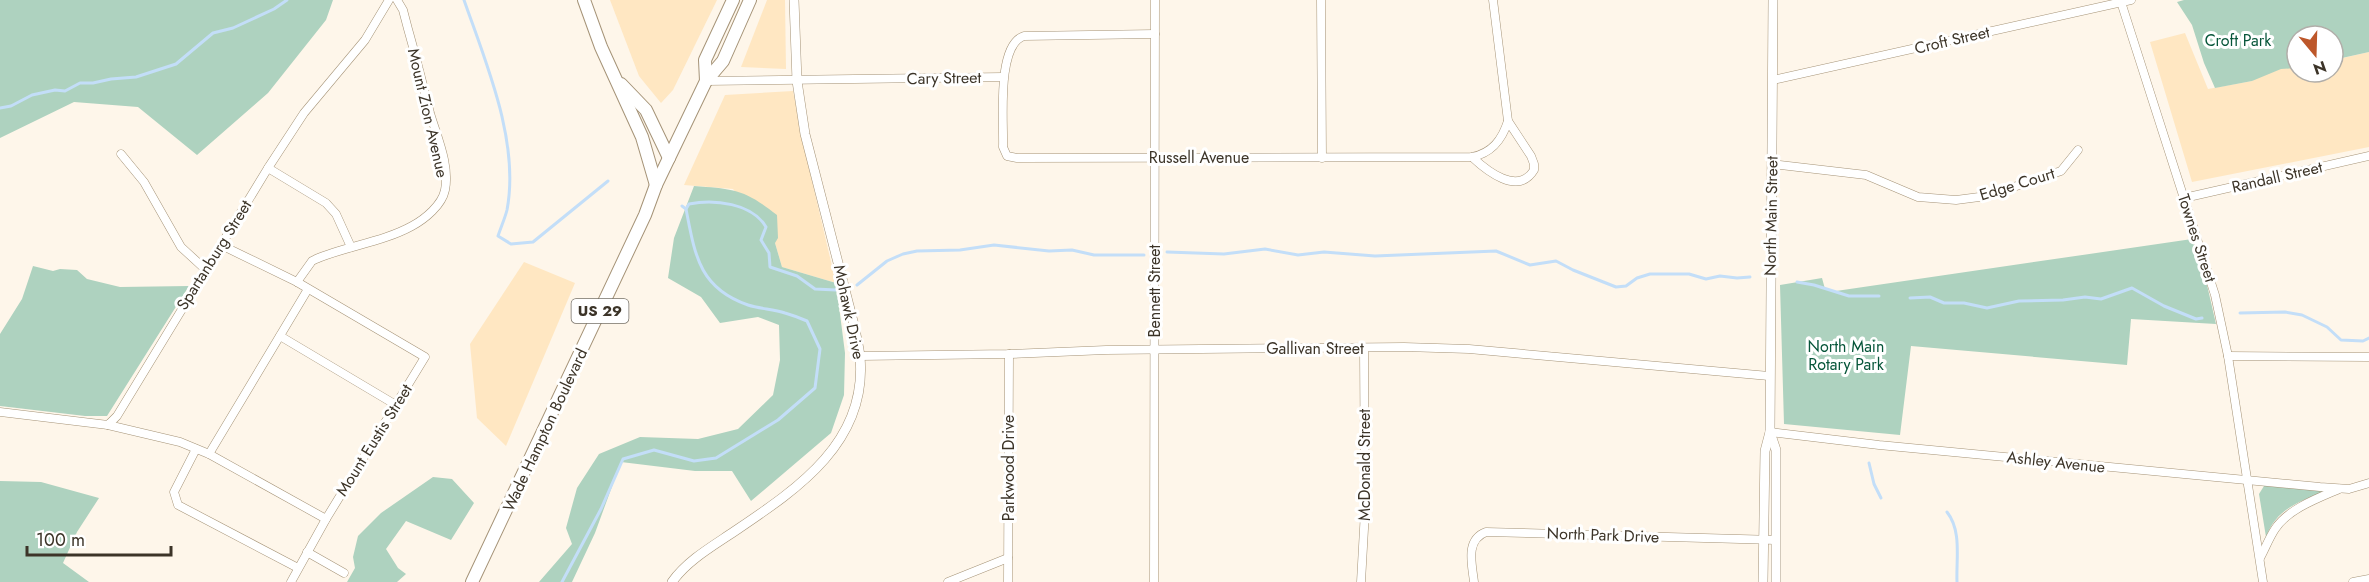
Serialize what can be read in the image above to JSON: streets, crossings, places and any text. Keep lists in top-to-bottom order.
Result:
{
  "streets": {
    "main road": ["US 29", "Wade Hampton Boulevard"],
    "street": [
      "Croft Street",
      "Cary Street",
      "Mount Zion Avenue",
      "Russell Avenue",
      "Randall Street",
      "Edge Court",
      "North Main Street",
      "Townes Street",
      "Spartanburg Street",
      "Bennett Street",
      "Mohawk Drive",
      "Gallivan Street",
      "Mount Eustis Street",
      "Ashley Avenue",
      "McDonald Street",
      "Parkwood Drive",
      "North Park Drive"
    ]
  },
  "crossings": [
    ["Croft Street", "North Main Street"],
    ["Croft Street", "Townes Street"],
    ["Cary Street", "Russell Avenue"],
    ["Cary Street", "Bennett Street"],
    ["Cary Street", "Mohawk Drive"],
    ["Cary Street", "Wade Hampton Boulevard"],
    ["Mount Zion Avenue", "Mount Eustis Street"],
    ["Russell Avenue", "Bennett Street"],
    ["Randall Street", "Townes Street"],
    ["Edge Court", "North Main Street"],
    ["North Main Street", "Gallivan Street"],
    ["North Main Street", "Ashley Avenue"],
    ["North Main Street", "North Park Drive"],
    ["Townes Street", "Ashley Avenue"],
    ["Spartanburg Street", "Mount Eustis Street"],
    ["Bennett Street", "Gallivan Street"],
    ["Mohawk Drive", "Gallivan Street"],
    ["Gallivan Street", "McDonald Street"],
    ["Gallivan Street", "Parkwood Drive"]
  ],
  "parks": ["Croft Park", "North Main Rotary Park"],
  "scale_bar": "100 m",
  "north": "bottom"
}
